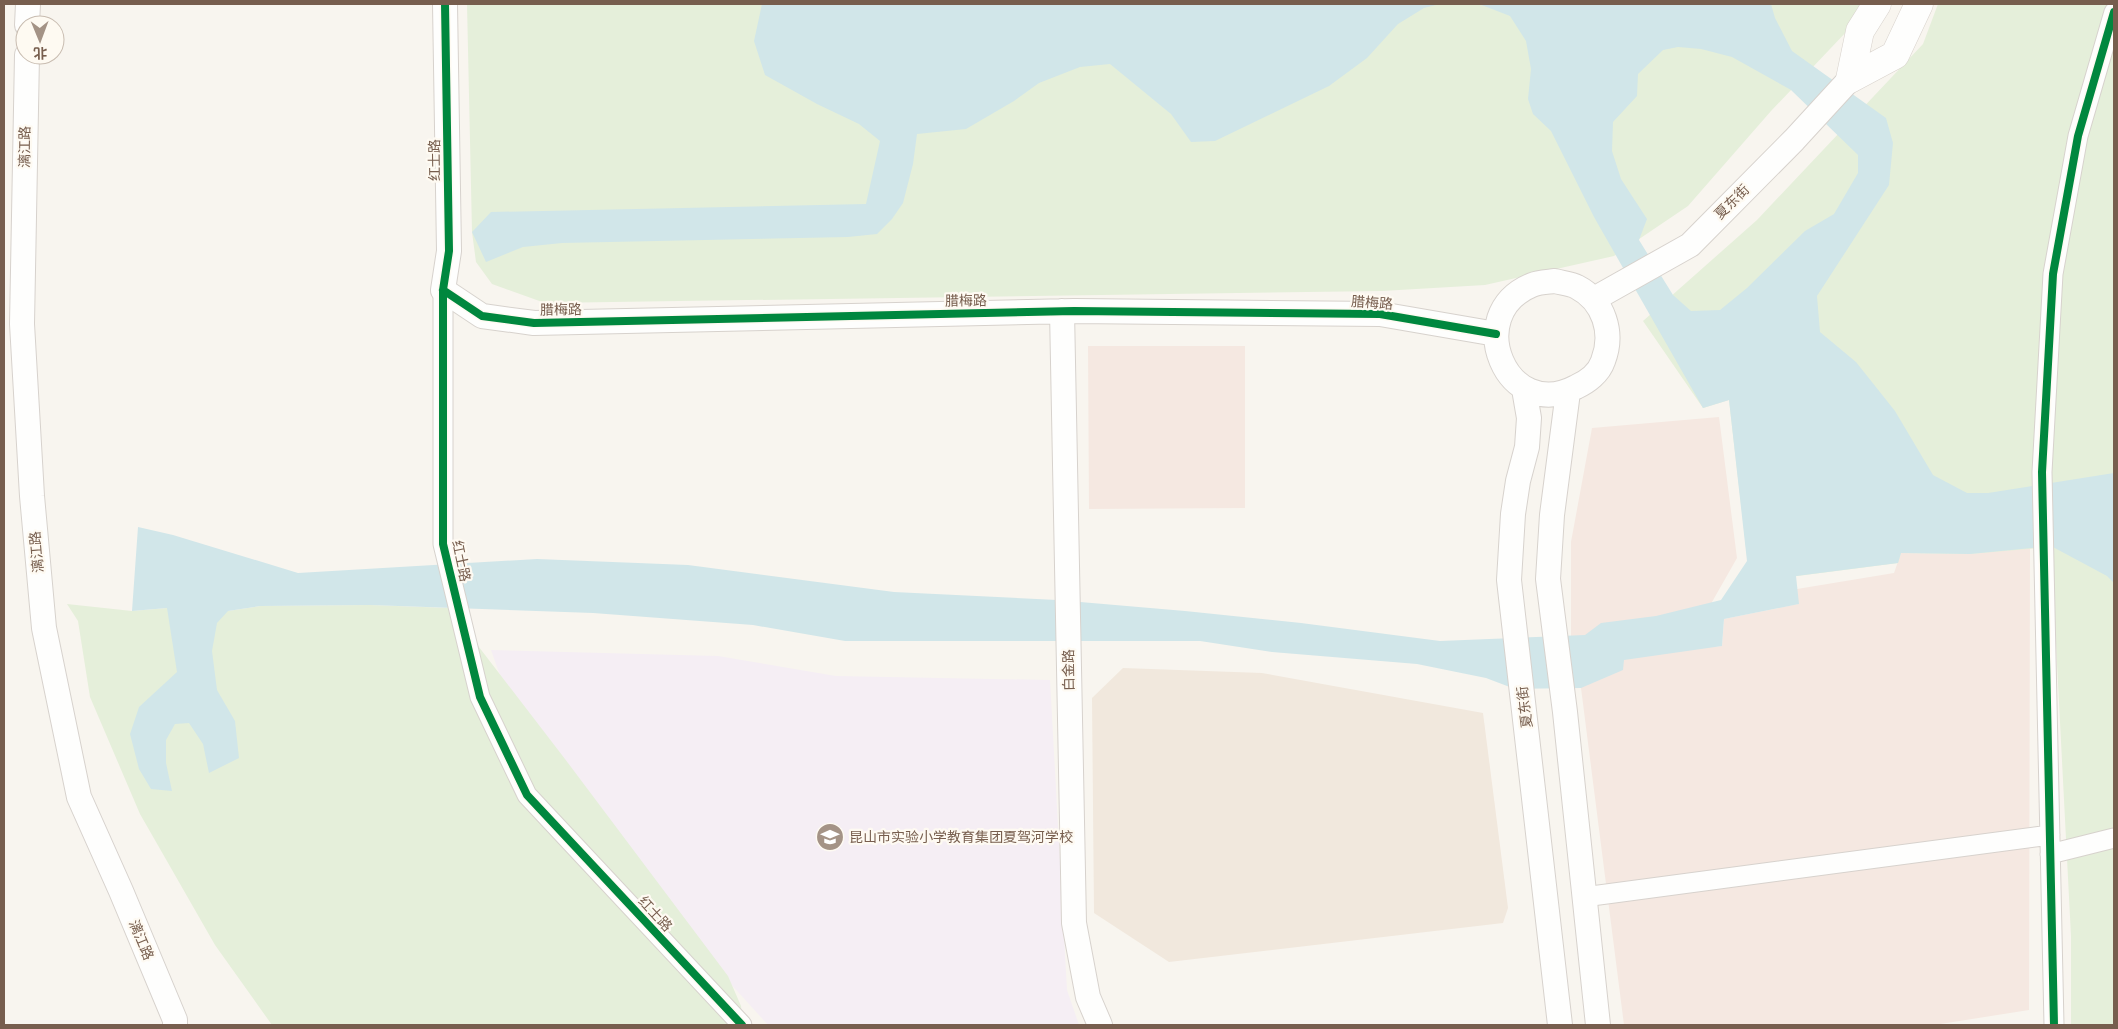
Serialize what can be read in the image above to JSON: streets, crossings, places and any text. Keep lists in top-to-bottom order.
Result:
{
  "streets": {
    "main road": ["夏东街"],
    "street": [
      "漓江路",
      "红士路",
      "腊梅路",
      "白金路"
    ]
  },
  "crossings": [
    ["红士路", "腊梅路"],
    ["夏东街", "腊梅路"],
    ["腊梅路", "白金路"]
  ],
  "places": {
    "school or university": ["昆山市实验小学教育集团夏驾河学校"]
  },
  "north": "bottom"
}
